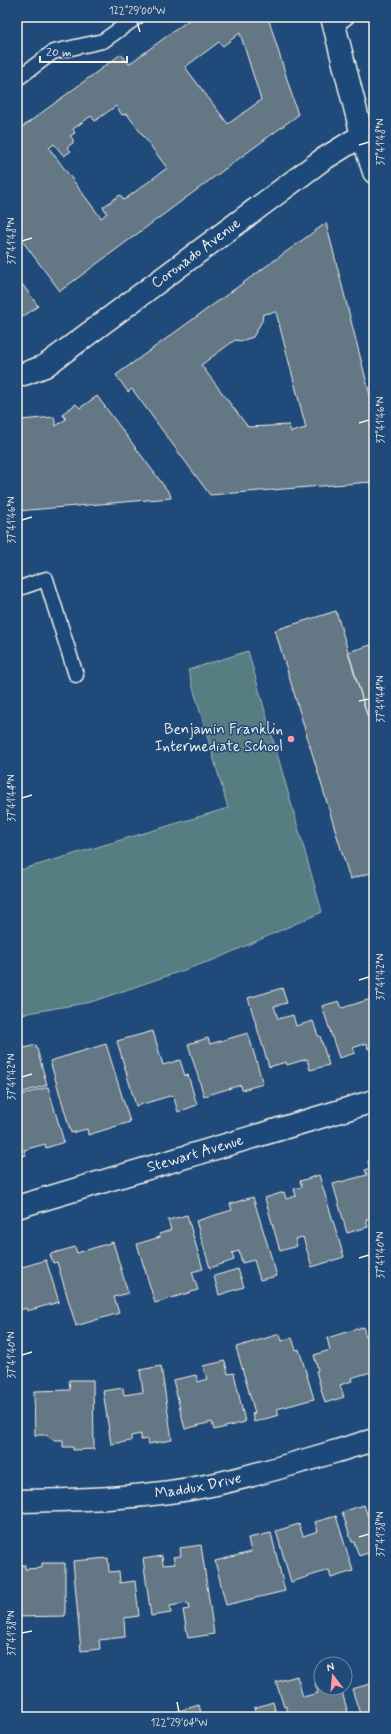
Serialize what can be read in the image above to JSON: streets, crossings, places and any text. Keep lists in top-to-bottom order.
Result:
{
  "streets": {
    "street": ["Coronado Avenue", "Stewart Avenue", "Maddux Drive"]
  },
  "places": ["Benjamin Franklin Intermediate School"],
  "scale_bar": "20 m",
  "north": "top",
  "coordinates": [
    "122°29'00\"W",
    "37°41'48\"N",
    "37°41'46\"N",
    "37°41'44\"N",
    "37°41'42\"N",
    "37°41'40\"N",
    "37°41'38\"N",
    "122°29'04\"W"
  ]
}
